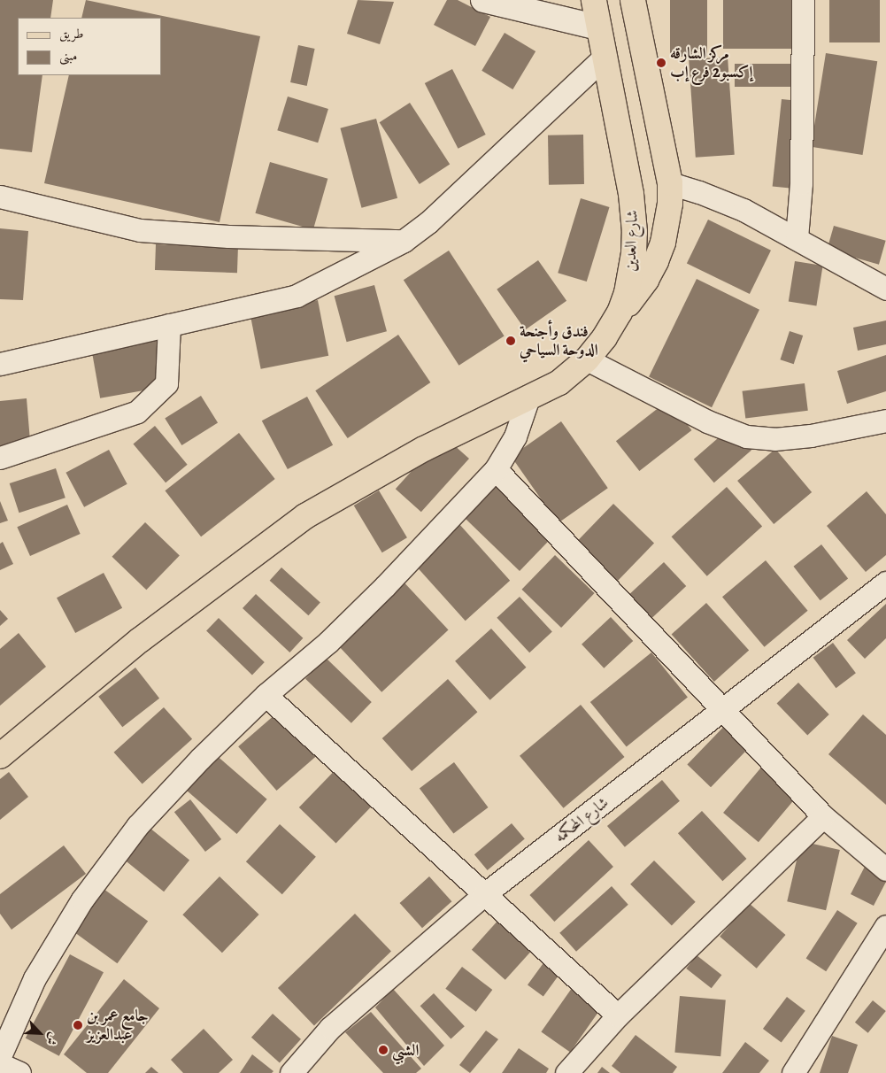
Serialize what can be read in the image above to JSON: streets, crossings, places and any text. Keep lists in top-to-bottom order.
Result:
{
  "streets": {
    "main road": ["شارع العدين"],
    "street": ["شارع المحكمه"]
  },
  "places": [
    "مركز الشارقه إكسبو2 فرع إب",
    "فندق وأجنحة الدوحة السياحي",
    "جامع عمر بن عبدالعزيز",
    "الشبي"
  ],
  "legend": ["طريق", "مبنى"],
  "north": "bottom right"
}
